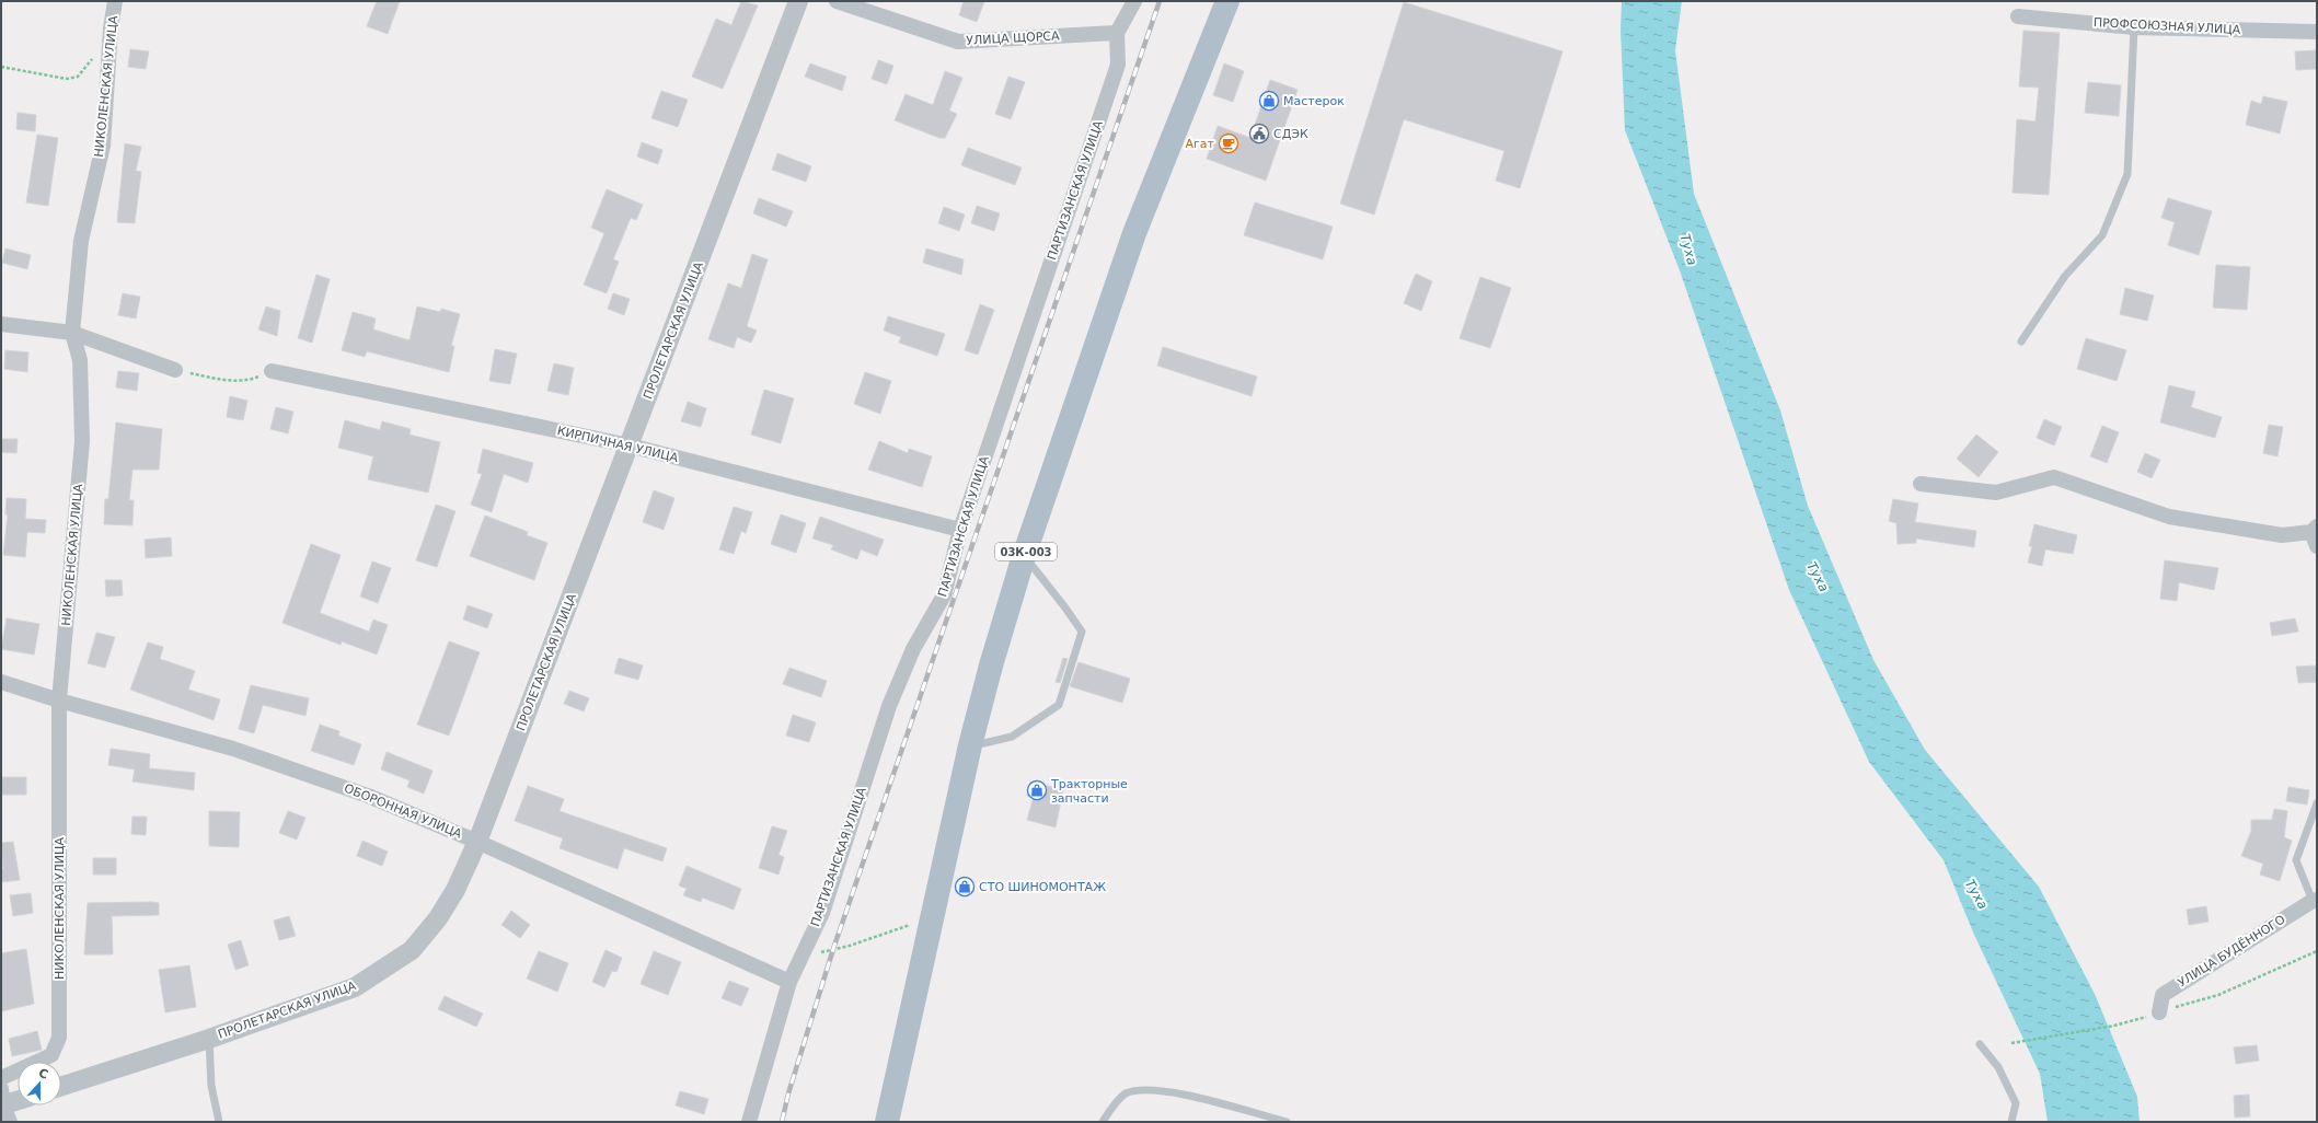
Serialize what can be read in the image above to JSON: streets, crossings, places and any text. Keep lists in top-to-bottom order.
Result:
{
  "streets": {
    "main road": ["03К-003"],
    "street": [
      "ПРОФСОЮЗНАЯ УЛИЦА",
      "УЛИЦА ЩОРСА",
      "НИКОЛЕНСКАЯ УЛИЦА",
      "ПАРТИЗАНСКАЯ УЛИЦА",
      "ПРОЛЕТАРСКАЯ УЛИЦА",
      "КИРПИЧНАЯ УЛИЦА",
      "ОБОРОННАЯ УЛИЦА",
      "УЛИЦА БУДЁННОГО"
    ]
  },
  "crossings": [
    ["УЛИЦА ЩОРСА", "ПАРТИЗАНСКАЯ УЛИЦА"],
    ["НИКОЛЕНСКАЯ УЛИЦА", "ОБОРОННАЯ УЛИЦА"],
    ["ПАРТИЗАНСКАЯ УЛИЦА", "КИРПИЧНАЯ УЛИЦА"],
    ["ПАРТИЗАНСКАЯ УЛИЦА", "ОБОРОННАЯ УЛИЦА"],
    ["ПРОЛЕТАРСКАЯ УЛИЦА", "КИРПИЧНАЯ УЛИЦА"],
    ["ПРОЛЕТАРСКАЯ УЛИЦА", "ОБОРОННАЯ УЛИЦА"]
  ],
  "water": ["Туха"],
  "places": {
    "shop": ["Мастерок", "Тракторные запчасти", "СТО ШИНОМОНТАЖ"],
    "public building": ["СДЭК"],
    "cafe": ["Агат"]
  },
  "north": "top"
}
